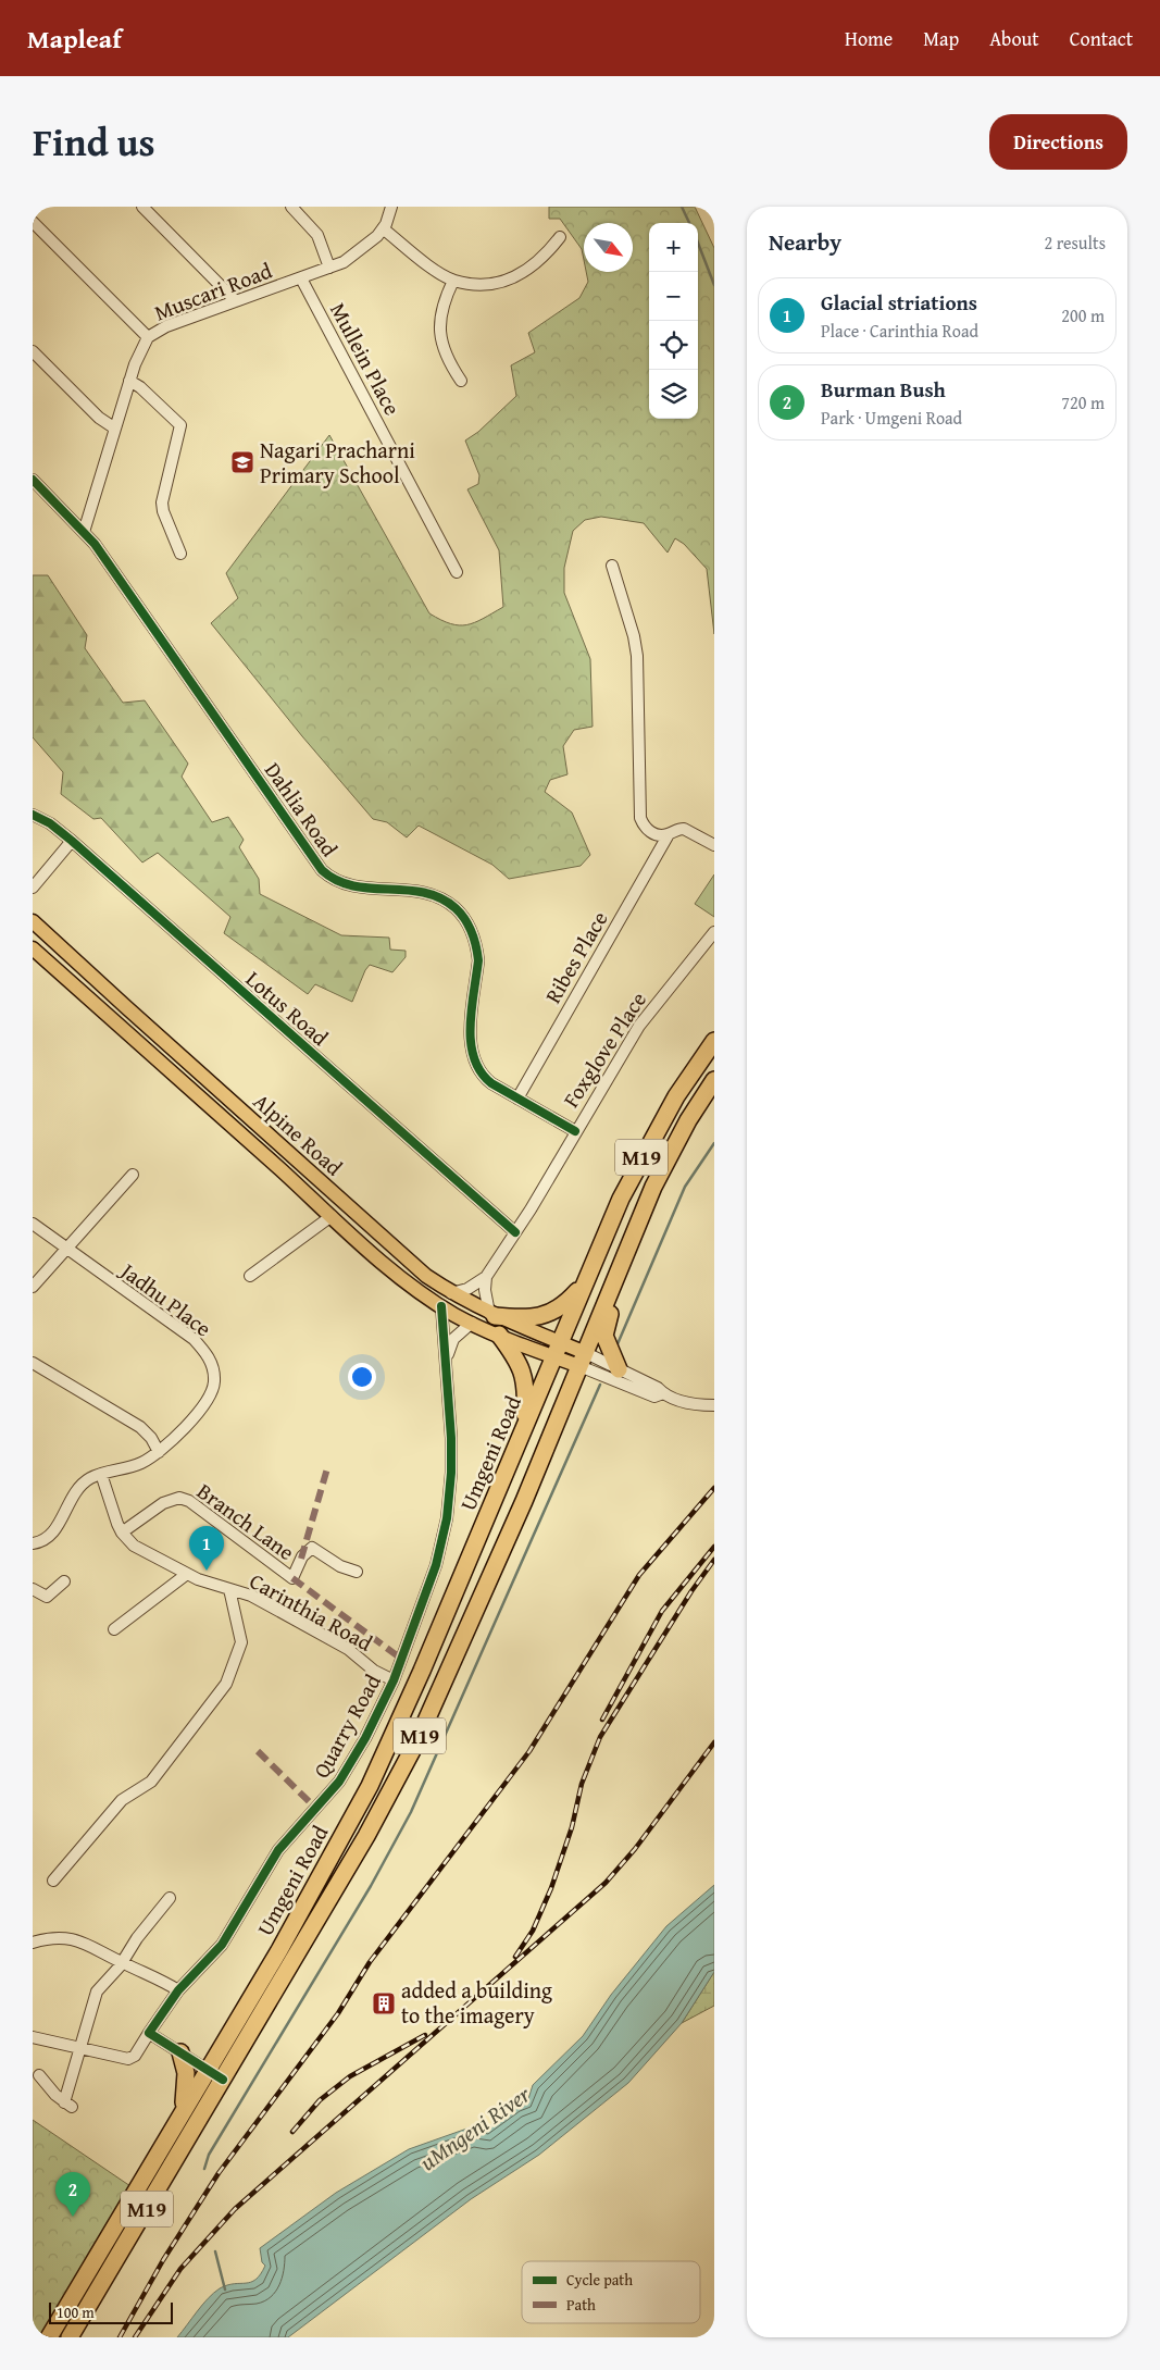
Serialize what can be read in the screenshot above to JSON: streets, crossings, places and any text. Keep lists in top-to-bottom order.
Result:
{
  "streets": {
    "highway": ["M19", "Umgeni Road"],
    "main road": ["Alpine Road"],
    "street": [
      "Muscari Road",
      "Mullein Place",
      "Dahlia Road",
      "Ribes Place",
      "Lotus Road",
      "Foxglove Place",
      "Jadhu Place",
      "Branch Lane",
      "Carinthia Road",
      "Quarry Road"
    ]
  },
  "crossings": [
    ["Muscari Road", "Mullein Place"],
    ["Muscari Road", "Dahlia Road"],
    ["Dahlia Road", "Ribes Place"],
    ["Dahlia Road", "Foxglove Place"],
    ["Lotus Road", "Foxglove Place"],
    ["Foxglove Place", "Alpine Road"],
    ["Alpine Road", "Umgeni Road"],
    ["Alpine Road", "Quarry Road"],
    ["Jadhu Place", "Carinthia Road"],
    ["Branch Lane", "Carinthia Road"],
    ["Carinthia Road", "Quarry Road"]
  ],
  "water": ["uMngeni River"],
  "places": {
    "school or university": ["Nagari Pracharni Primary School"],
    "building": ["added a building to the imagery"]
  },
  "legend": ["Cycle path", "Path"],
  "scale_bar": "100 m",
  "north": "bottom right",
  "page": {
    "header": "Mapleaf",
    "nav": [
      "Home",
      "Map",
      "About",
      "Contact"
    ],
    "title": "Find us",
    "buttons": "Directions",
    "heading": ["Nearby", "2 results"],
    "map_buttons": ["+", "−"],
    "list": [
      {
        "mark": "1",
        "name": "Glacial striations",
        "note": "Place · Carinthia Road",
        "value": "200 m"
      },
      {
        "mark": "2",
        "name": "Burman Bush",
        "note": "Park · Umgeni Road",
        "value": "720 m"
      }
    ],
    "pins": ["1", "2"],
    "scale": "100 m"
  }
}
